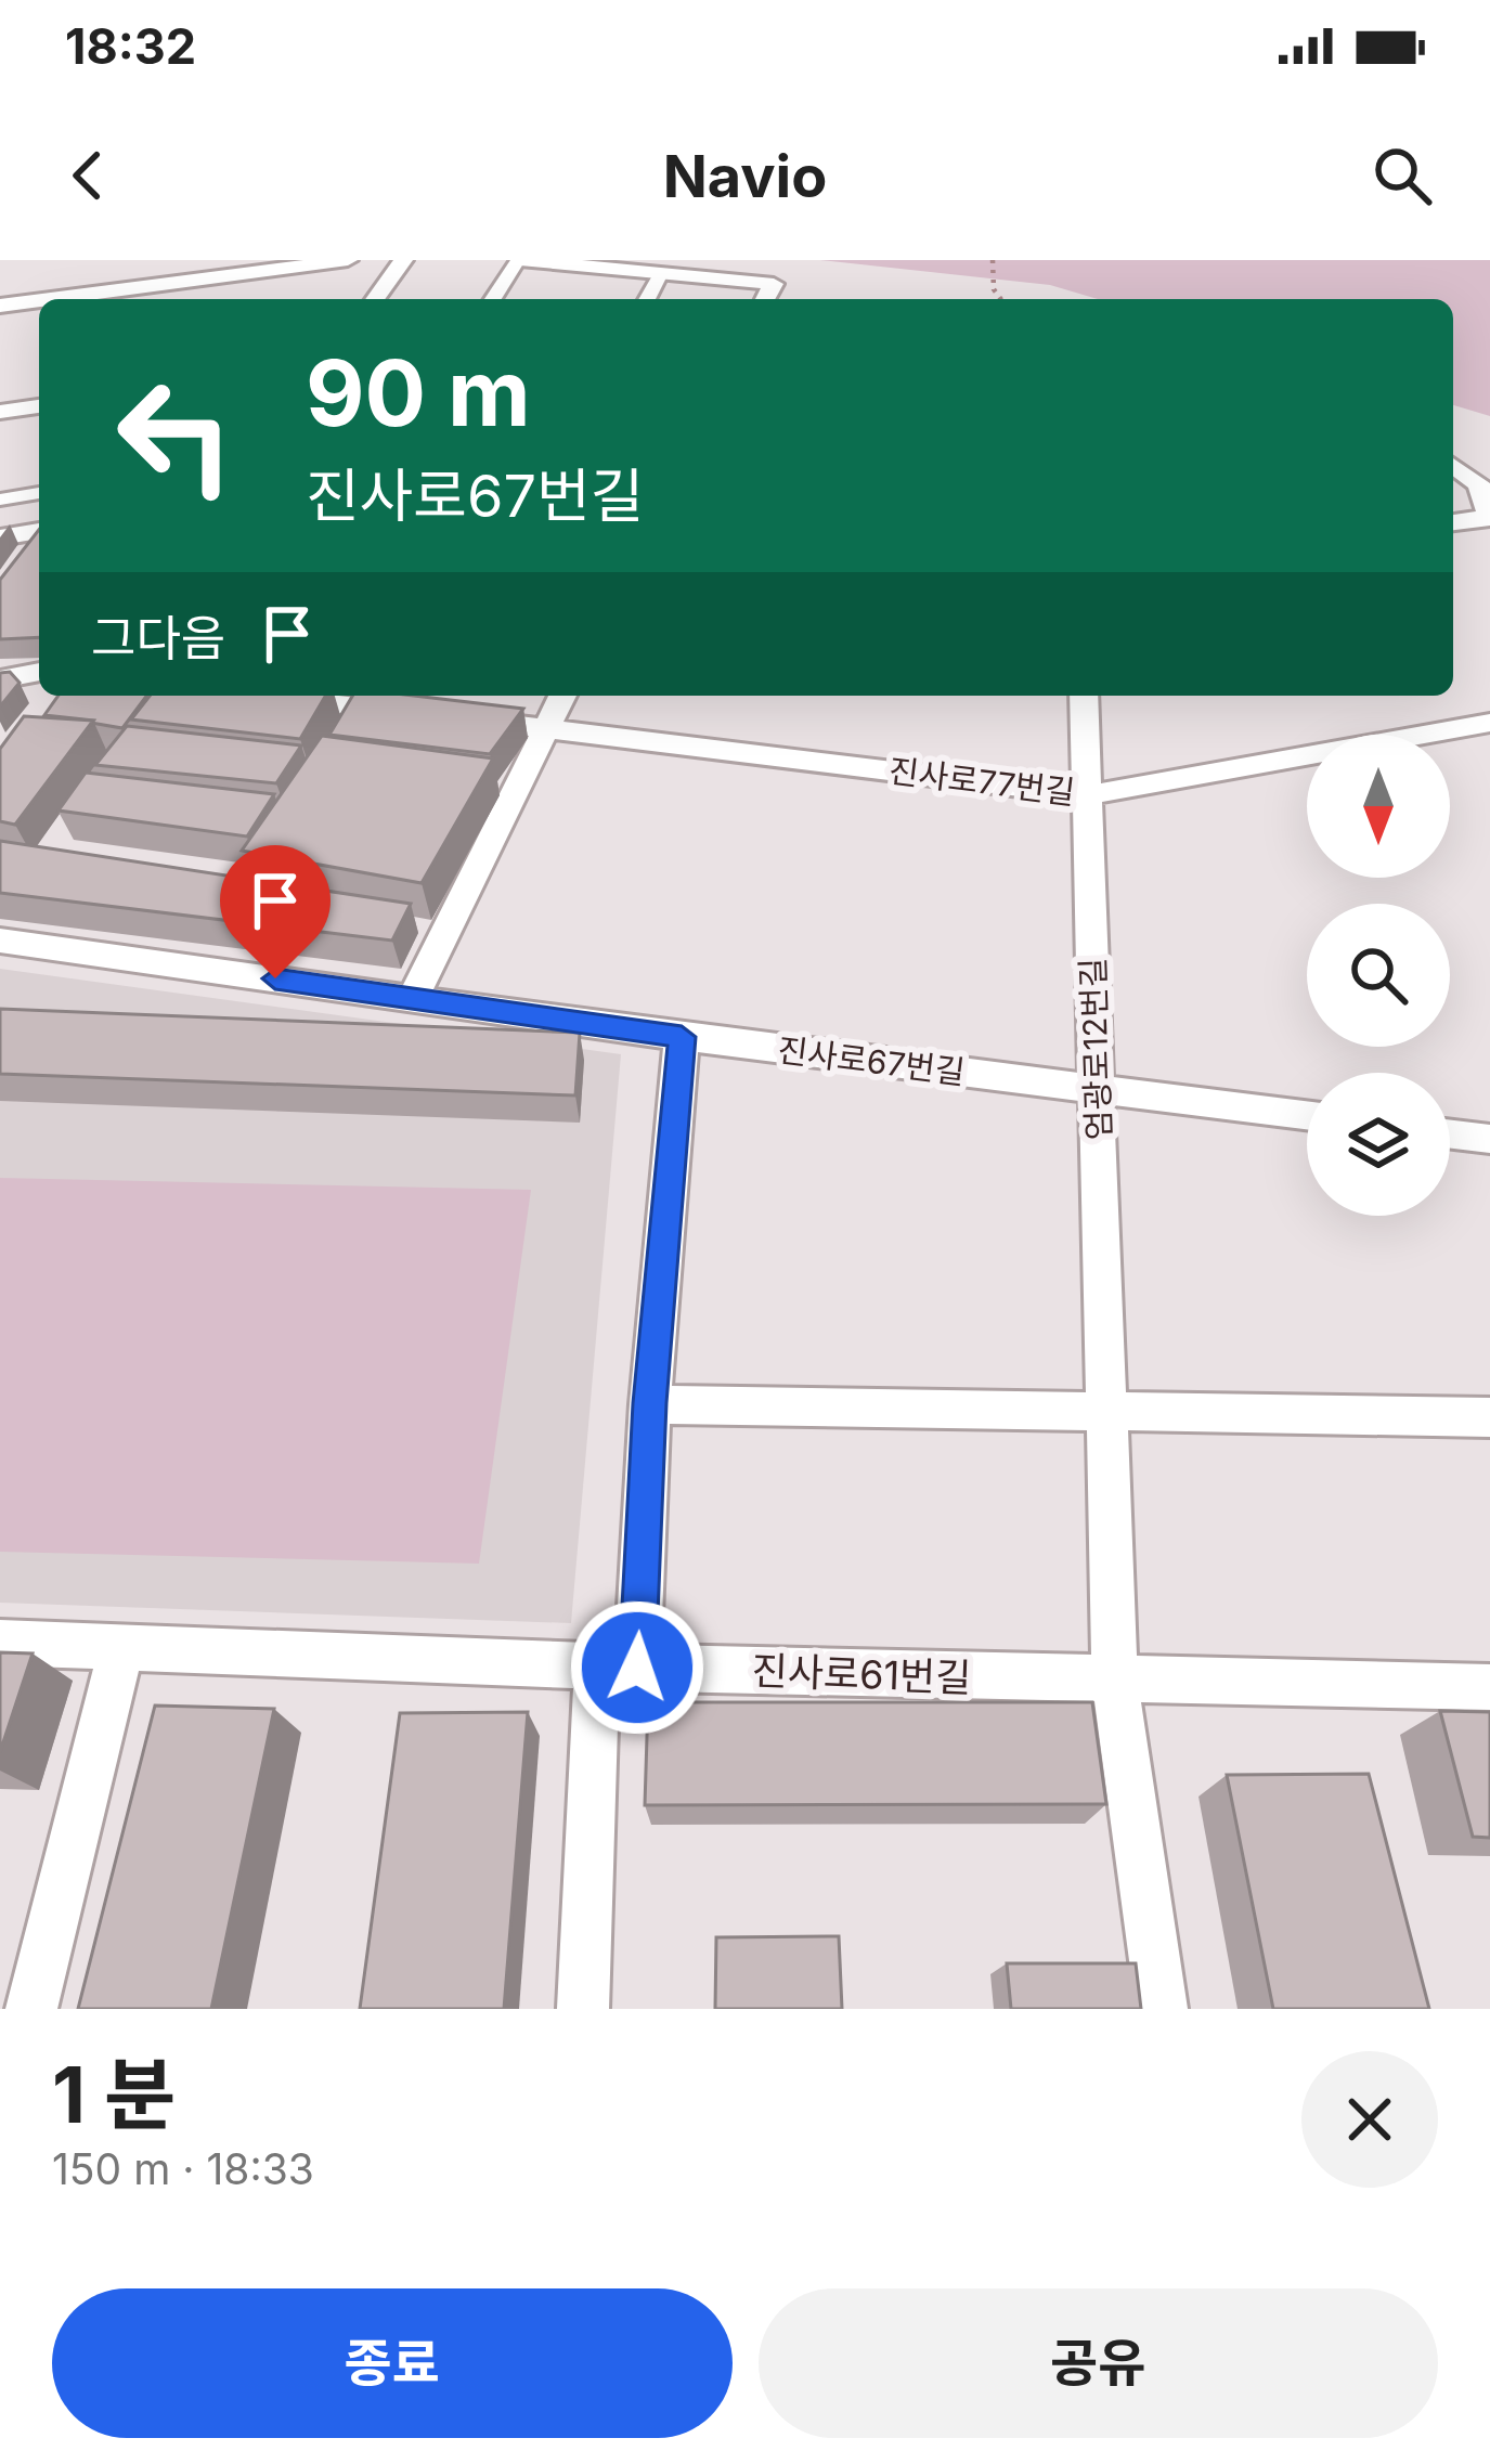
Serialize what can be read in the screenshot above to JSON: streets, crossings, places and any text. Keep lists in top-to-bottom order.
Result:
{
  "streets": {
    "street": [
      "진사로77번길",
      "엄광로12번길",
      "진사로67번길",
      "진사로61번길"
    ]
  },
  "crossings": [
    ["진사로77번길", "엄광로12번길"],
    ["엄광로12번길", "진사로67번길"],
    ["엄광로12번길", "진사로61번길"]
  ],
  "north": "bottom",
  "page": {
    "status": "18:32",
    "header": "Navio",
    "turn": ["90 m", "진사로67번길"],
    "then": "그다음",
    "heading": ["1 분", "150 m · 18:33"],
    "buttons": ["종료", "공유"]
  }
}
